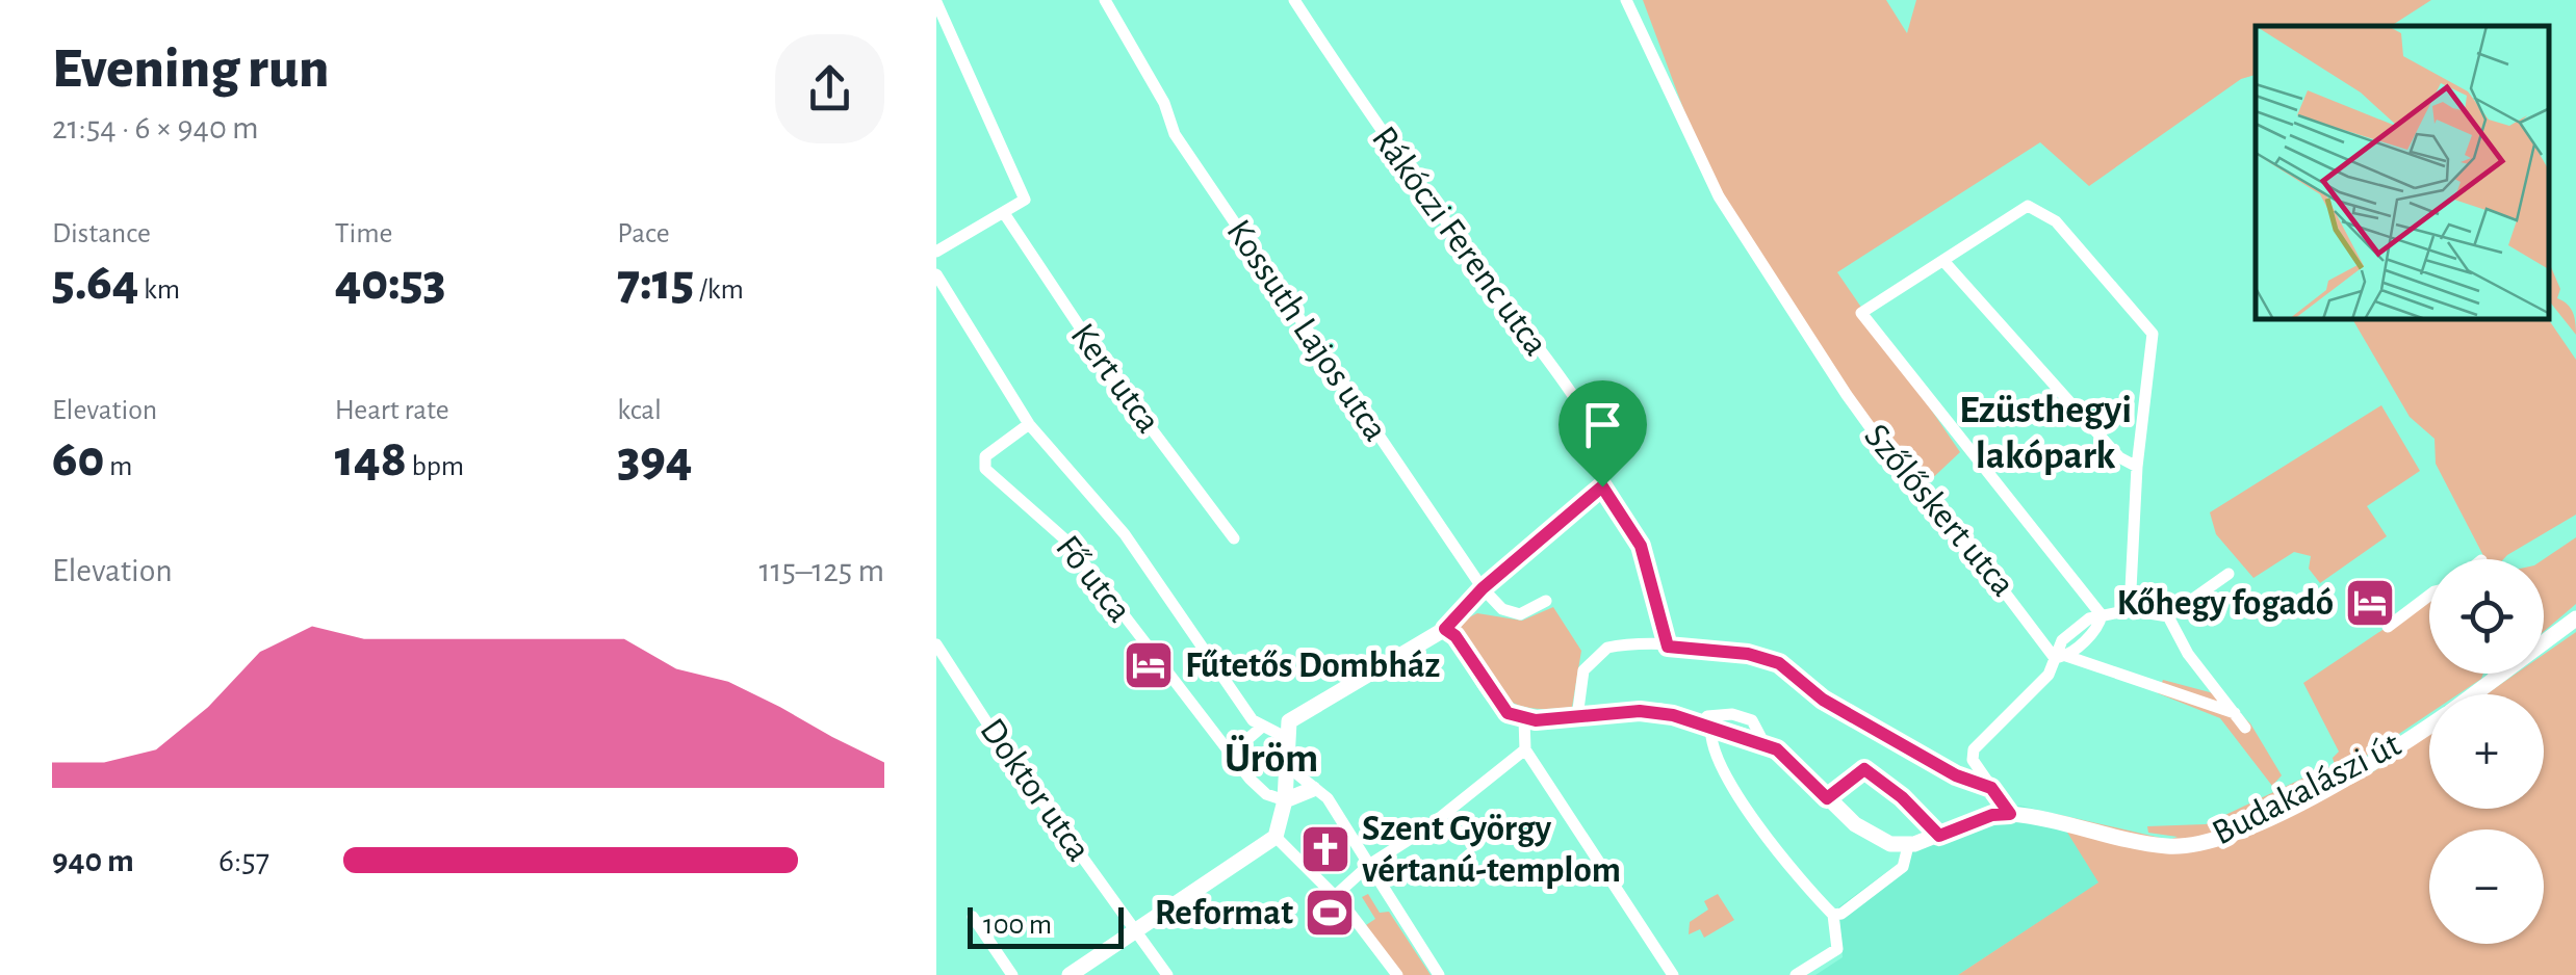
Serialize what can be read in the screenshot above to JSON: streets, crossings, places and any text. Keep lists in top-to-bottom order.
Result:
{
  "streets": {
    "main road": ["Budakalászi út"],
    "street": [
      "Rákóczi Ferenc utca",
      "Kossuth Lajos utca",
      "Kert utca",
      "Szőlőskert utca",
      "Fő utca",
      "Doktor utca"
    ]
  },
  "districts": ["Ezüsthegyi lakópark", "Üröm"],
  "places": {
    "hotel": ["Kőhegy fogadó", "Fűtetős Dombház"],
    "church": ["Szent György vértanú-templom"],
    "sports": ["Reformat"]
  },
  "scale_bar": "100 m",
  "page": {
    "heading": ["Evening run", "21:54 · 6 × 940 m"],
    "stats": [
      ["Distance", "5.64 km"],
      ["Time", "40:53"],
      ["Pace", "7:15 /km"],
      ["Elevation", "60 m"],
      ["Heart rate", "148 bpm"],
      ["kcal", "394"]
    ],
    "chart": ["Elevation", "115–125 m"],
    "map_buttons": ["+", "−"],
    "list": [
      {
        "name": "940 m",
        "note": "6:57"
      }
    ],
    "scale": "100 m"
  }
}
